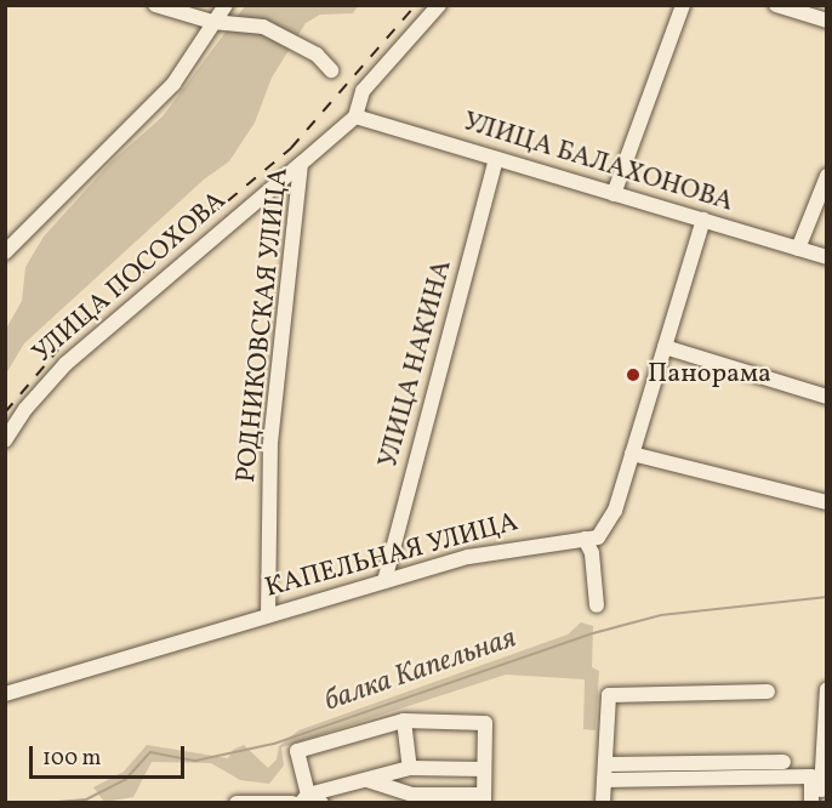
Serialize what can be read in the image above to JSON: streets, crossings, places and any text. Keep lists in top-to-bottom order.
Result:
{
  "streets": {
    "street": [
      "УЛИЦА БАЛАХОНОВА",
      "УЛИЦА ПОСОХОВА",
      "РОДНИКОВСКАЯ УЛИЦА",
      "УЛИЦА НАКИНА",
      "КАПЕЛЬНАЯ УЛИЦА"
    ]
  },
  "crossings": [
    ["УЛИЦА БАЛАХОНОВА", "РОДНИКОВСКАЯ УЛИЦА"],
    ["УЛИЦА БАЛАХОНОВА", "УЛИЦА НАКИНА"],
    ["УЛИЦА БАЛАХОНОВА", "КАПЕЛЬНАЯ УЛИЦА"],
    ["УЛИЦА ПОСОХОВА", "РОДНИКОВСКАЯ УЛИЦА"],
    ["РОДНИКОВСКАЯ УЛИЦА", "КАПЕЛЬНАЯ УЛИЦА"],
    ["УЛИЦА НАКИНА", "КАПЕЛЬНАЯ УЛИЦА"]
  ],
  "water": ["балка Капельная"],
  "places": ["Панорама"],
  "scale_bar": "100 m"
}
